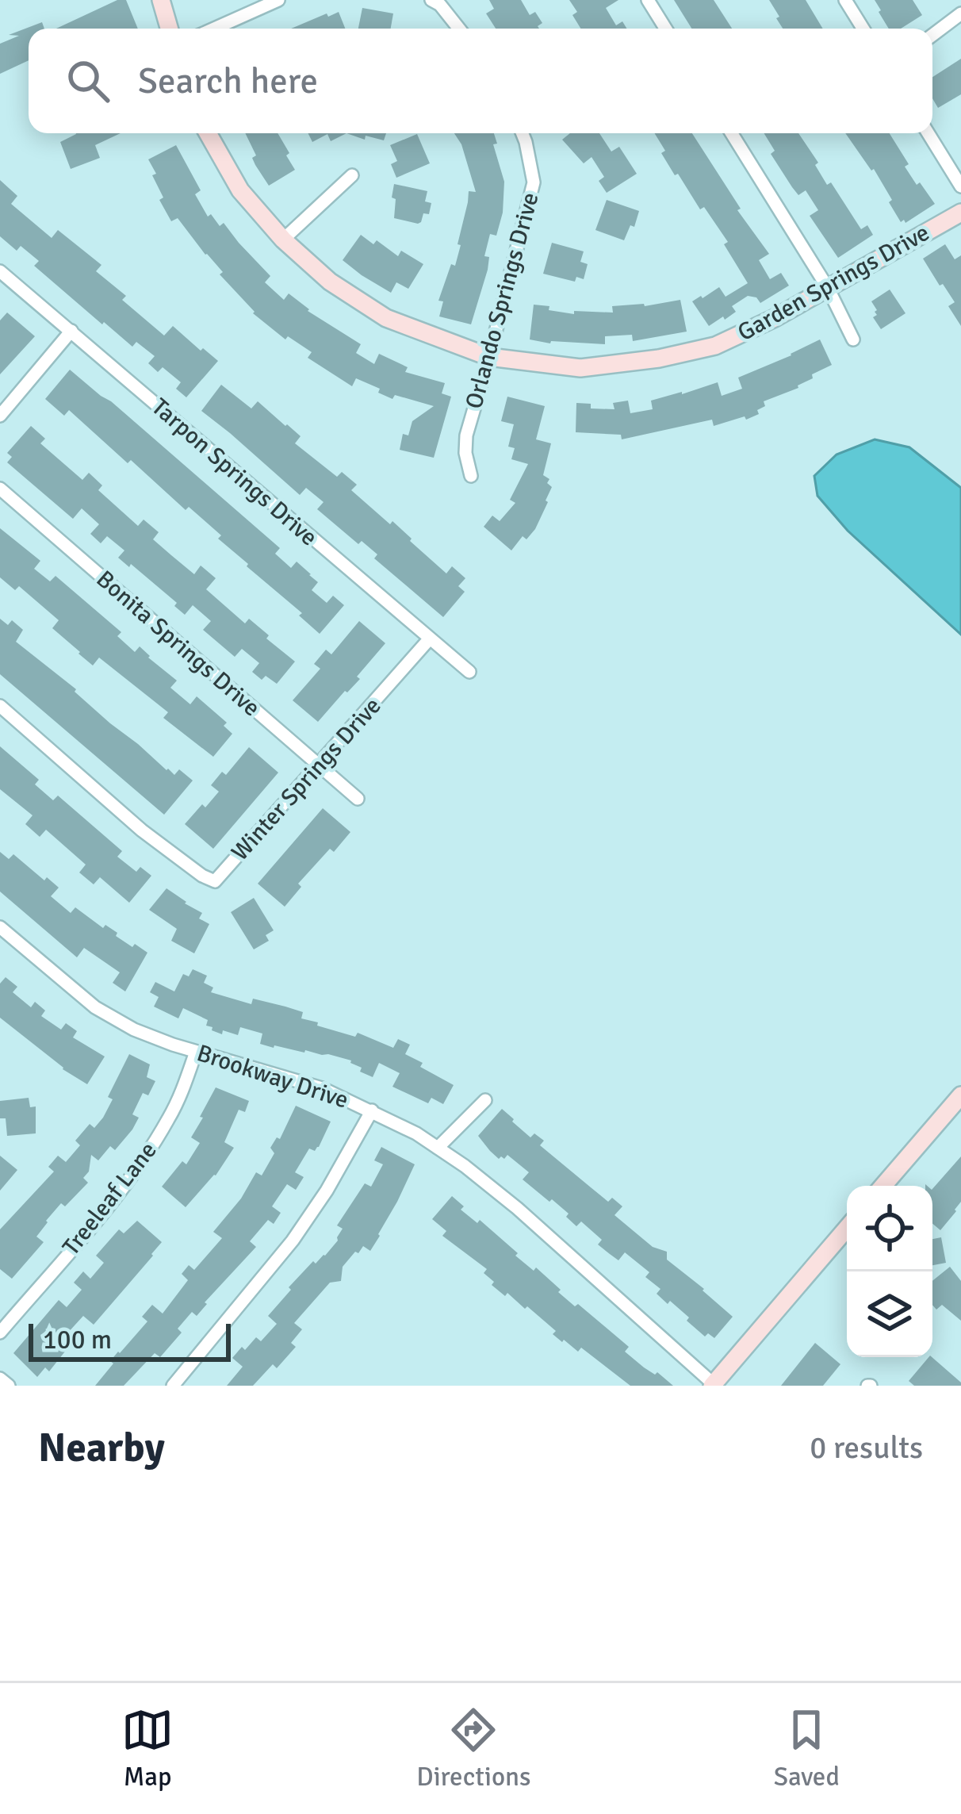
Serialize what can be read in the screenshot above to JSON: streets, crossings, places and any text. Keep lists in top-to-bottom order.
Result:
{
  "streets": {
    "street": [
      "Garden Springs Drive",
      "Orlando Springs Drive",
      "Tarpon Springs Drive",
      "Bonita Springs Drive",
      "Winter Springs Drive",
      "Brookway Drive",
      "Treeleaf Lane"
    ]
  },
  "crossings": [
    ["Garden Springs Drive", "Orlando Springs Drive"],
    ["Tarpon Springs Drive", "Winter Springs Drive"],
    ["Bonita Springs Drive", "Winter Springs Drive"],
    ["Brookway Drive", "Treeleaf Lane"]
  ],
  "scale_bar": "100 m",
  "page": {
    "search": "Search here",
    "scale": "100 m",
    "heading": ["Nearby", "0 results"],
    "nav": ["Map", "Directions", "Saved"]
  }
}
